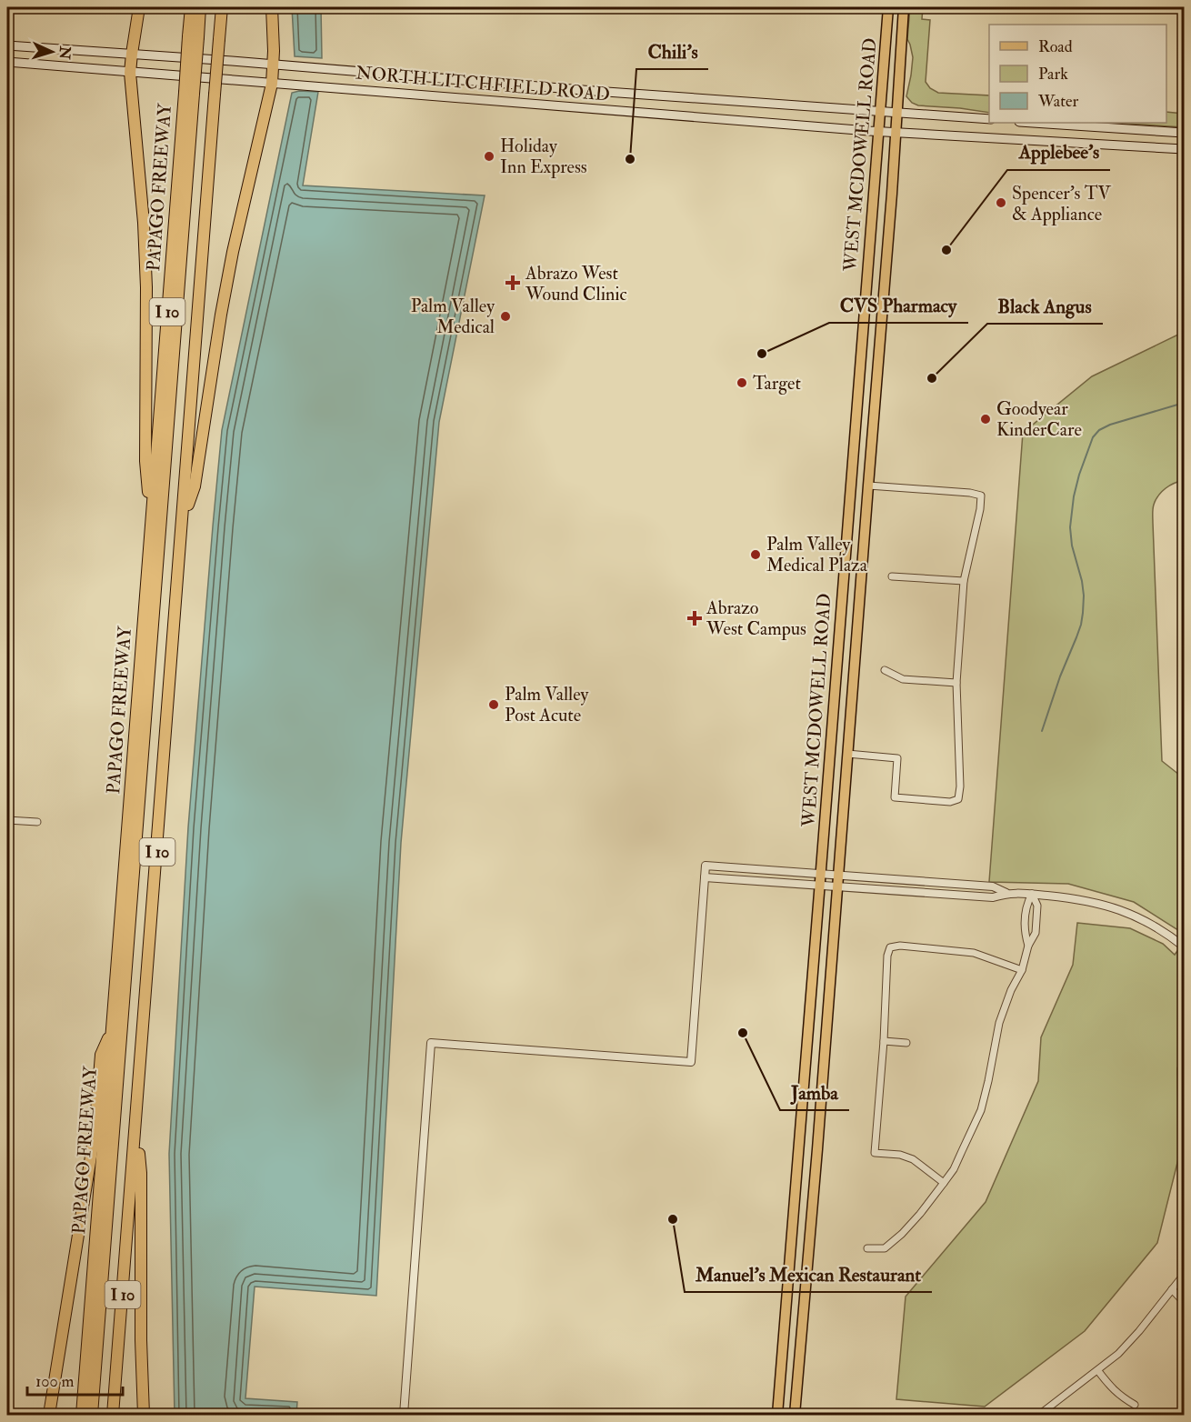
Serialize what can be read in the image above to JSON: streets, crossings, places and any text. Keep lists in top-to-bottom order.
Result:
{
  "streets": {
    "highway": ["PAPAGO FREEWAY", "I 10"],
    "main road": ["NORTH LITCHFIELD ROAD", "WEST MCDOWELL ROAD"]
  },
  "crossings": [
    ["NORTH LITCHFIELD ROAD", "WEST MCDOWELL ROAD"]
  ],
  "places": {
    "other": [
      "Holiday Inn Express",
      "Chili's",
      "Spencer's TV & Appliance",
      "Applebee's",
      "Palm Valley Medical",
      "CVS Pharmacy",
      "Black Angus",
      "Target",
      "Goodyear KinderCare",
      "Palm Valley Medical Plaza",
      "Palm Valley Post Acute",
      "Jamba",
      "Manuel's Mexican Restaurant"
    ],
    "health": ["Abrazo West Wound Clinic", "Abrazo West Campus"]
  },
  "legend": ["Road", "Park", "Water"],
  "scale_bar": "100 m",
  "north": "right"
}
